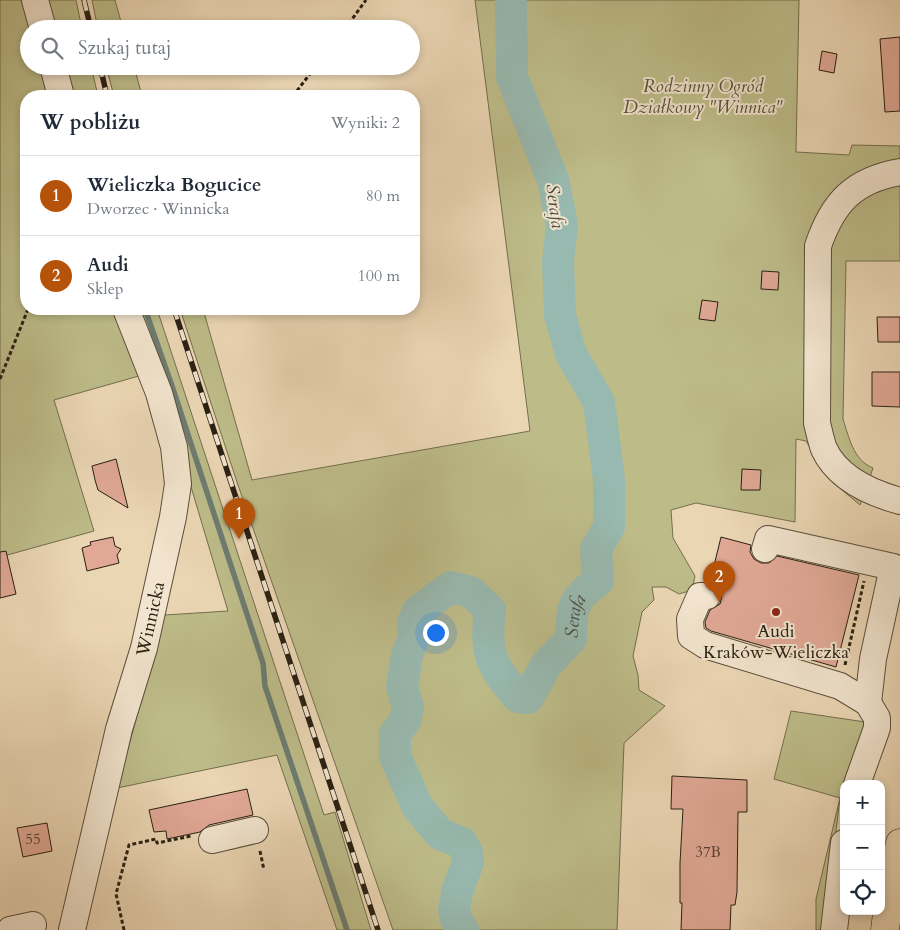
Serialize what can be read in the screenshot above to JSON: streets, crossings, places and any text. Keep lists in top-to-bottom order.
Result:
{
  "streets": {
    "street": ["Winnicka"]
  },
  "water": ["Serafa"],
  "parks": ["Rodzinny Ogród Działkowy \"Winnica\""],
  "places": ["Audi Kraków-Wieliczka"],
  "house_numbers": ["55", "37B"],
  "page": {
    "search": "Szukaj tutaj",
    "heading": ["W pobliżu", "Wyniki: 2"],
    "list": [
      {
        "mark": "1",
        "name": "Wieliczka Bogucice",
        "note": "Dworzec · Winnicka",
        "value": "80 m"
      },
      {
        "mark": "2",
        "name": "Audi",
        "note": "Sklep",
        "value": "100 m"
      }
    ],
    "pins": ["1", "2"],
    "map_buttons": ["+", "−"]
  }
}
